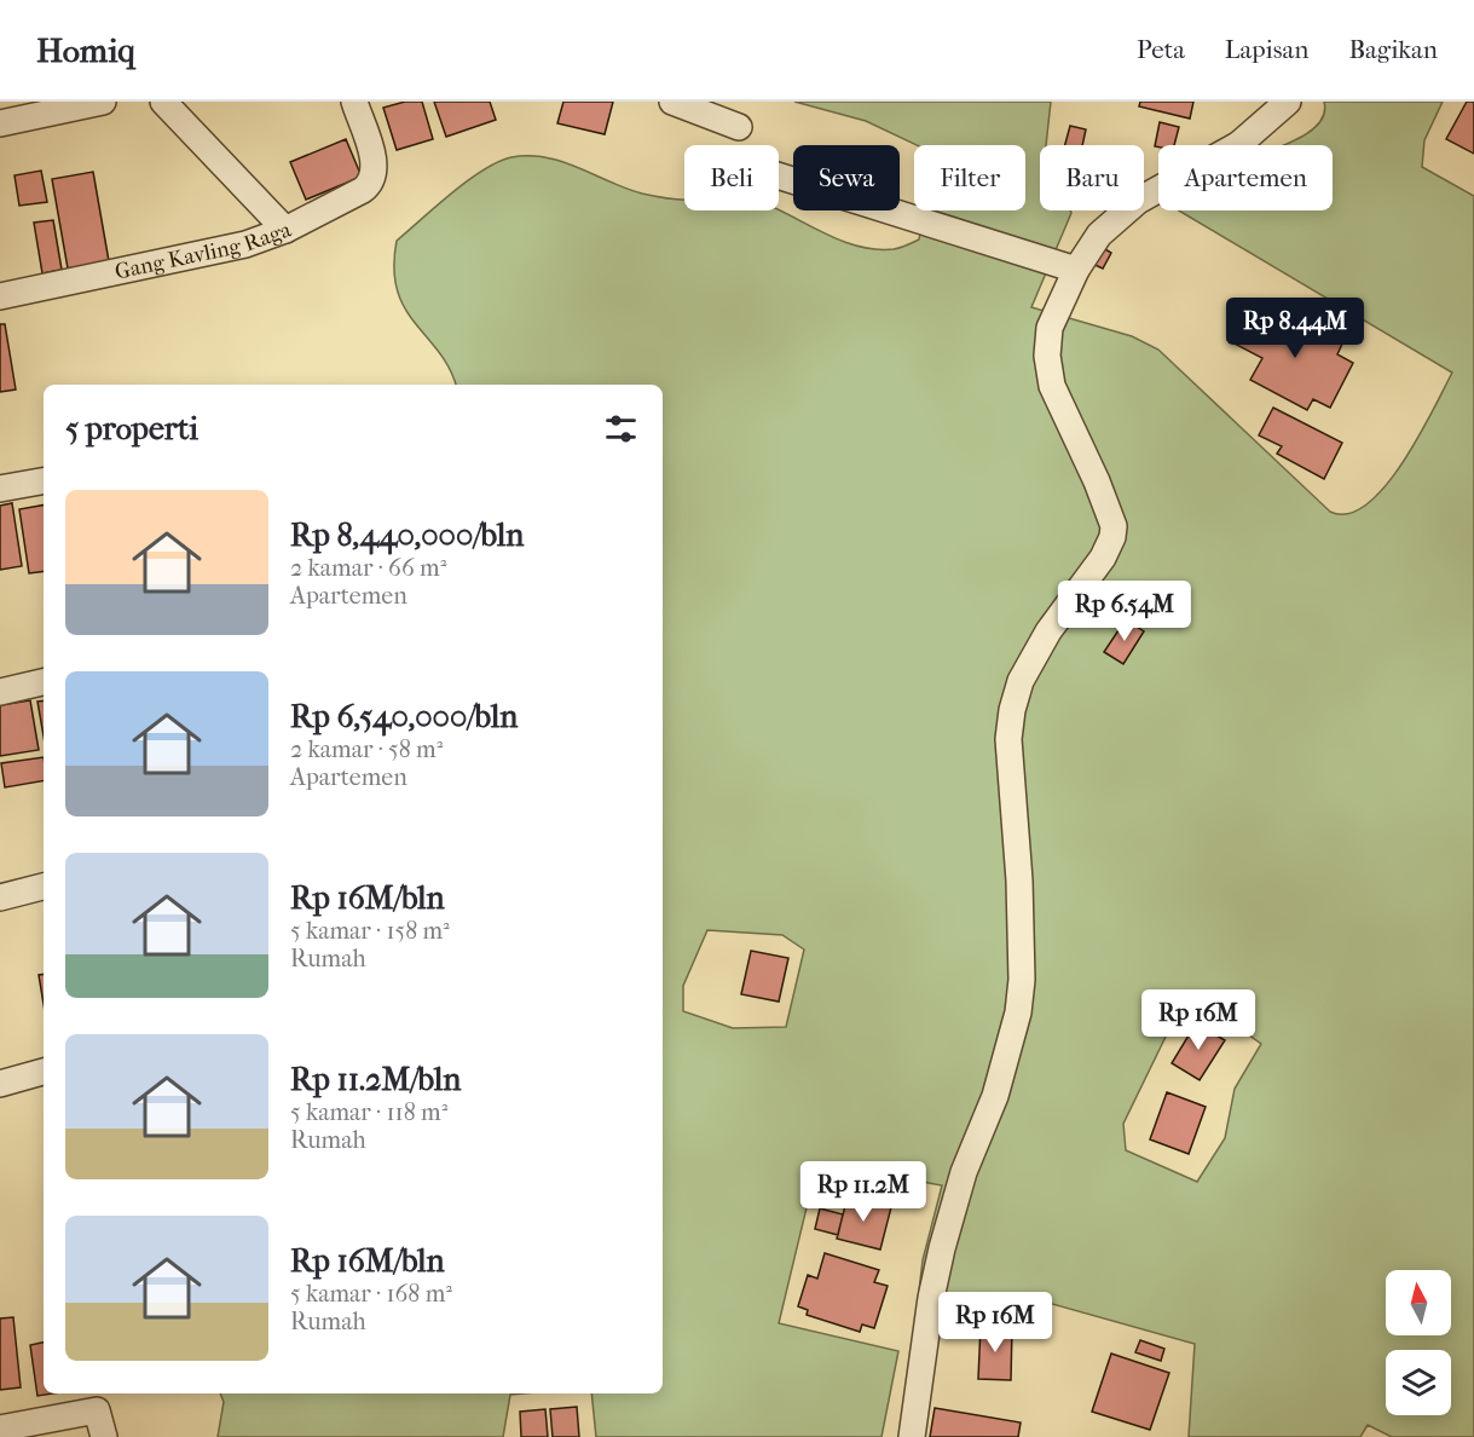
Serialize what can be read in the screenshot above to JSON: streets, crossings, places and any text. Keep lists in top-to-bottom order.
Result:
{
  "streets": {
    "street": ["Gang Kavling Raga"]
  },
  "north": "top",
  "page": {
    "header": "Homiq",
    "nav": ["Peta", "Lapisan", "Bagikan"],
    "chip": [
      "Beli",
      "Sewa",
      "Filter",
      "Baru",
      "Apartemen"
    ],
    "price": [
      "Rp 8.44M",
      "Rp 6.54M",
      "Rp 16M",
      "Rp 11.2M",
      "Rp 16M"
    ],
    "heading": "5 properti",
    "list": [
      {
        "name": "Rp 8,440,000/bln",
        "note": "2 kamar · 66 m² · Apartemen"
      },
      {
        "name": "Rp 6,540,000/bln",
        "note": "2 kamar · 58 m² · Apartemen"
      },
      {
        "name": "Rp 16M/bln",
        "note": "5 kamar · 158 m² · Rumah"
      },
      {
        "name": "Rp 11.2M/bln",
        "note": "5 kamar · 118 m² · Rumah"
      },
      {
        "name": "Rp 16M/bln",
        "note": "5 kamar · 168 m² · Rumah"
      }
    ]
  }
}
